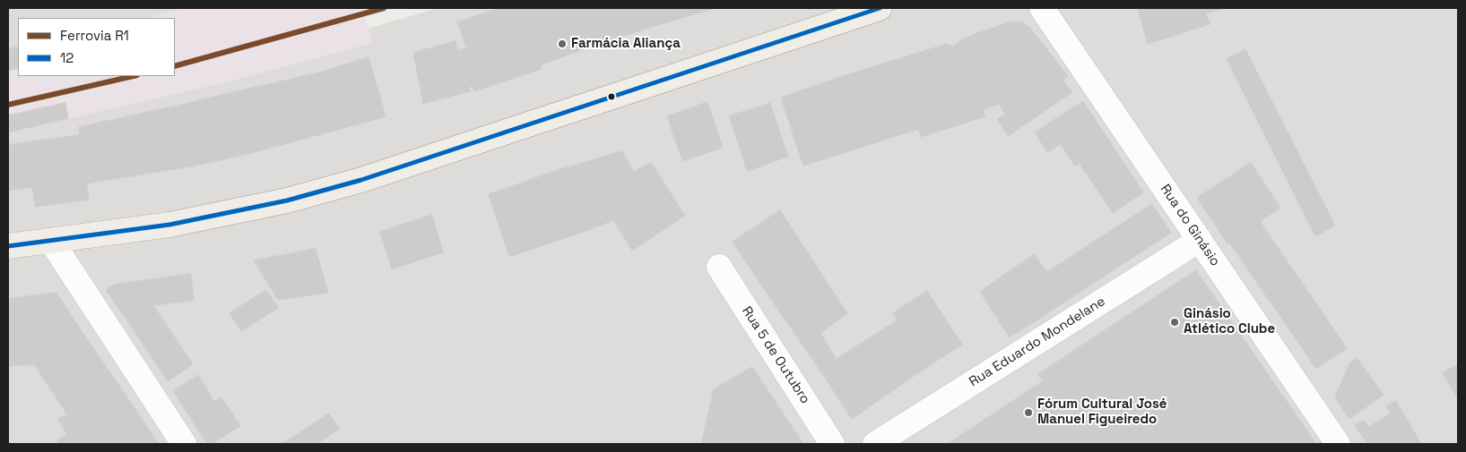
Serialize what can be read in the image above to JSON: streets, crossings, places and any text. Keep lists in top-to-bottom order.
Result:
{
  "streets": {
    "street": ["Rua do Ginásio", "Rua Eduardo Mondelane", "Rua 5 de Outubro"]
  },
  "crossings": [
    ["Rua do Ginásio", "Rua Eduardo Mondelane"]
  ],
  "places": ["Farmácia Aliança", "Ginásio Atlético Clube", "Fórum Cultural José Manuel Figueiredo"],
  "lines": ["rail line R1", "transit line 12"],
  "legend": ["Ferrovia R1", "12"]
}
